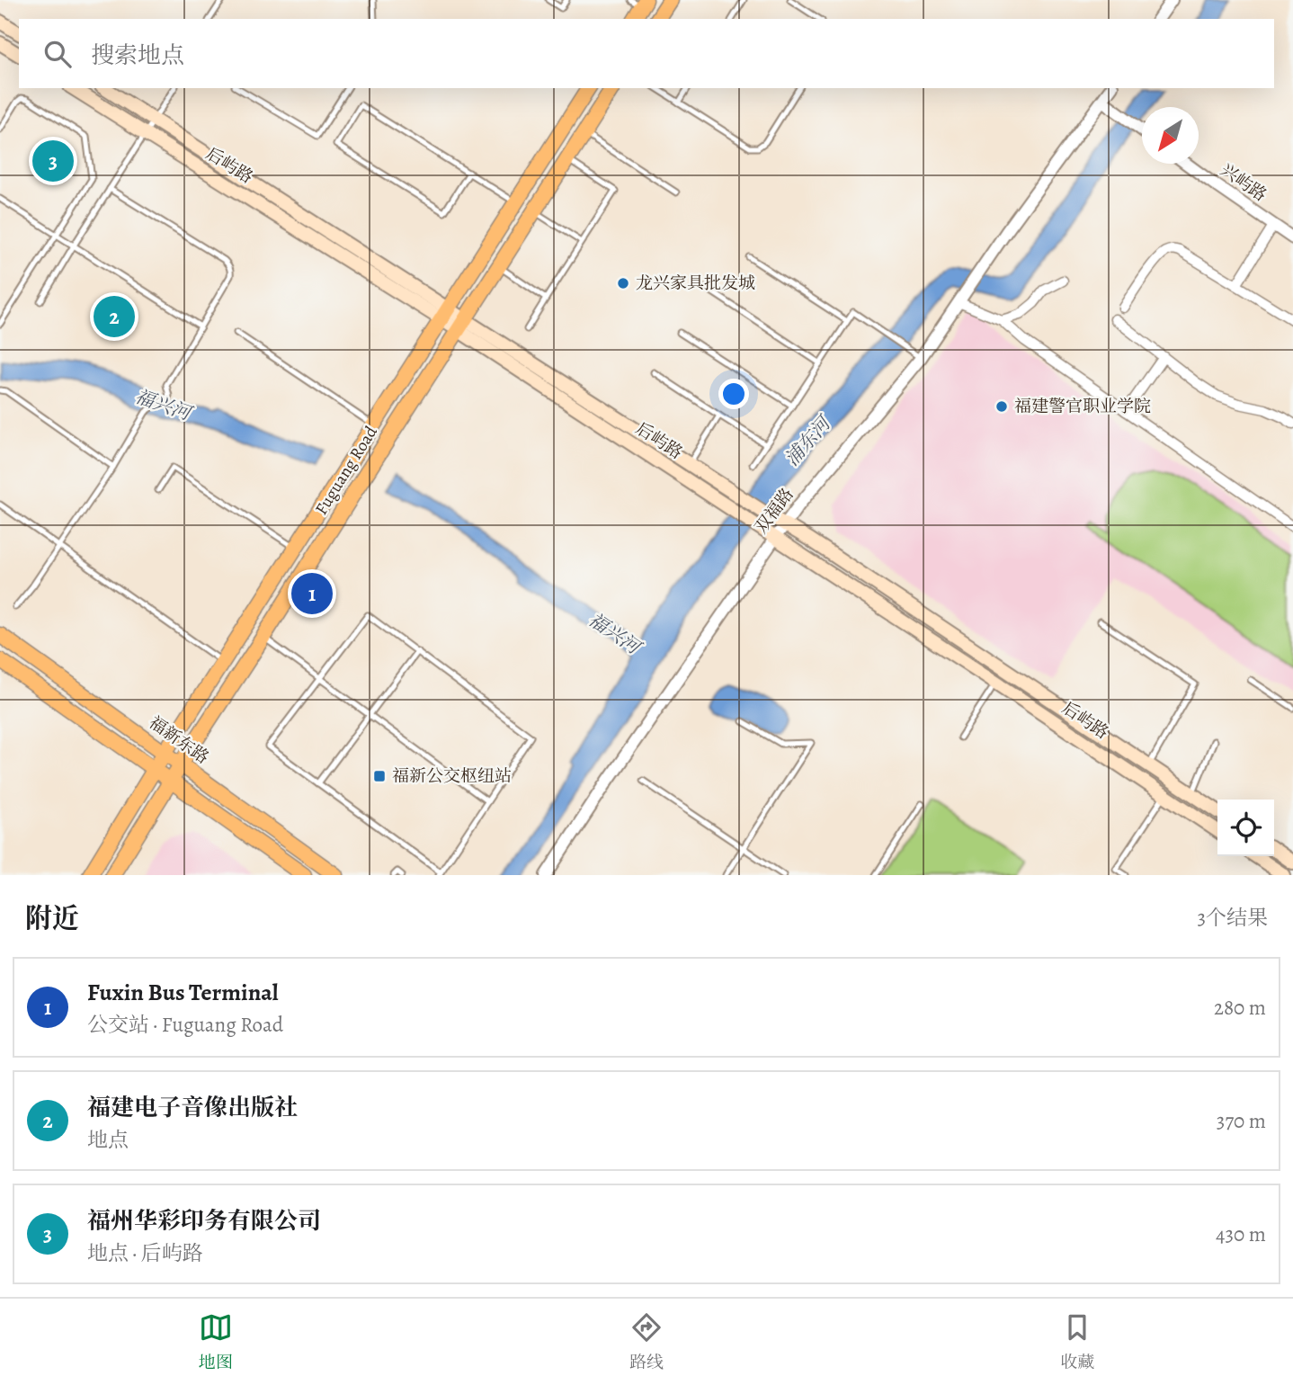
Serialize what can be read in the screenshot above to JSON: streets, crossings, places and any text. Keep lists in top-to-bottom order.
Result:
{
  "streets": {
    "main road": ["后屿路", "Fuguang Road", "福新东路"],
    "street": ["兴屿路", "双福路"]
  },
  "crossings": [
    ["后屿路", "Fuguang Road"],
    ["后屿路", "双福路"],
    ["Fuguang Road", "福新东路"]
  ],
  "water": ["福兴河", "浦东河"],
  "places": {
    "other": ["龙兴家具批发城", "福建警官职业学院"],
    "transit": ["福新公交枢纽站"]
  },
  "north": "bottom left",
  "page": {
    "search": "搜索地点",
    "pins": ["3", "2", "1"],
    "heading": ["附近", "3个结果"],
    "list": [
      {
        "mark": "1",
        "name": "Fuxin Bus Terminal",
        "note": "公交站 · Fuguang Road",
        "value": "280 m"
      },
      {
        "mark": "2",
        "name": "福建电子音像出版社",
        "note": "地点",
        "value": "370 m"
      },
      {
        "mark": "3",
        "name": "福州华彩印务有限公司",
        "note": "地点 · 后屿路",
        "value": "430 m"
      }
    ],
    "nav": ["地图", "路线", "收藏"]
  }
}
